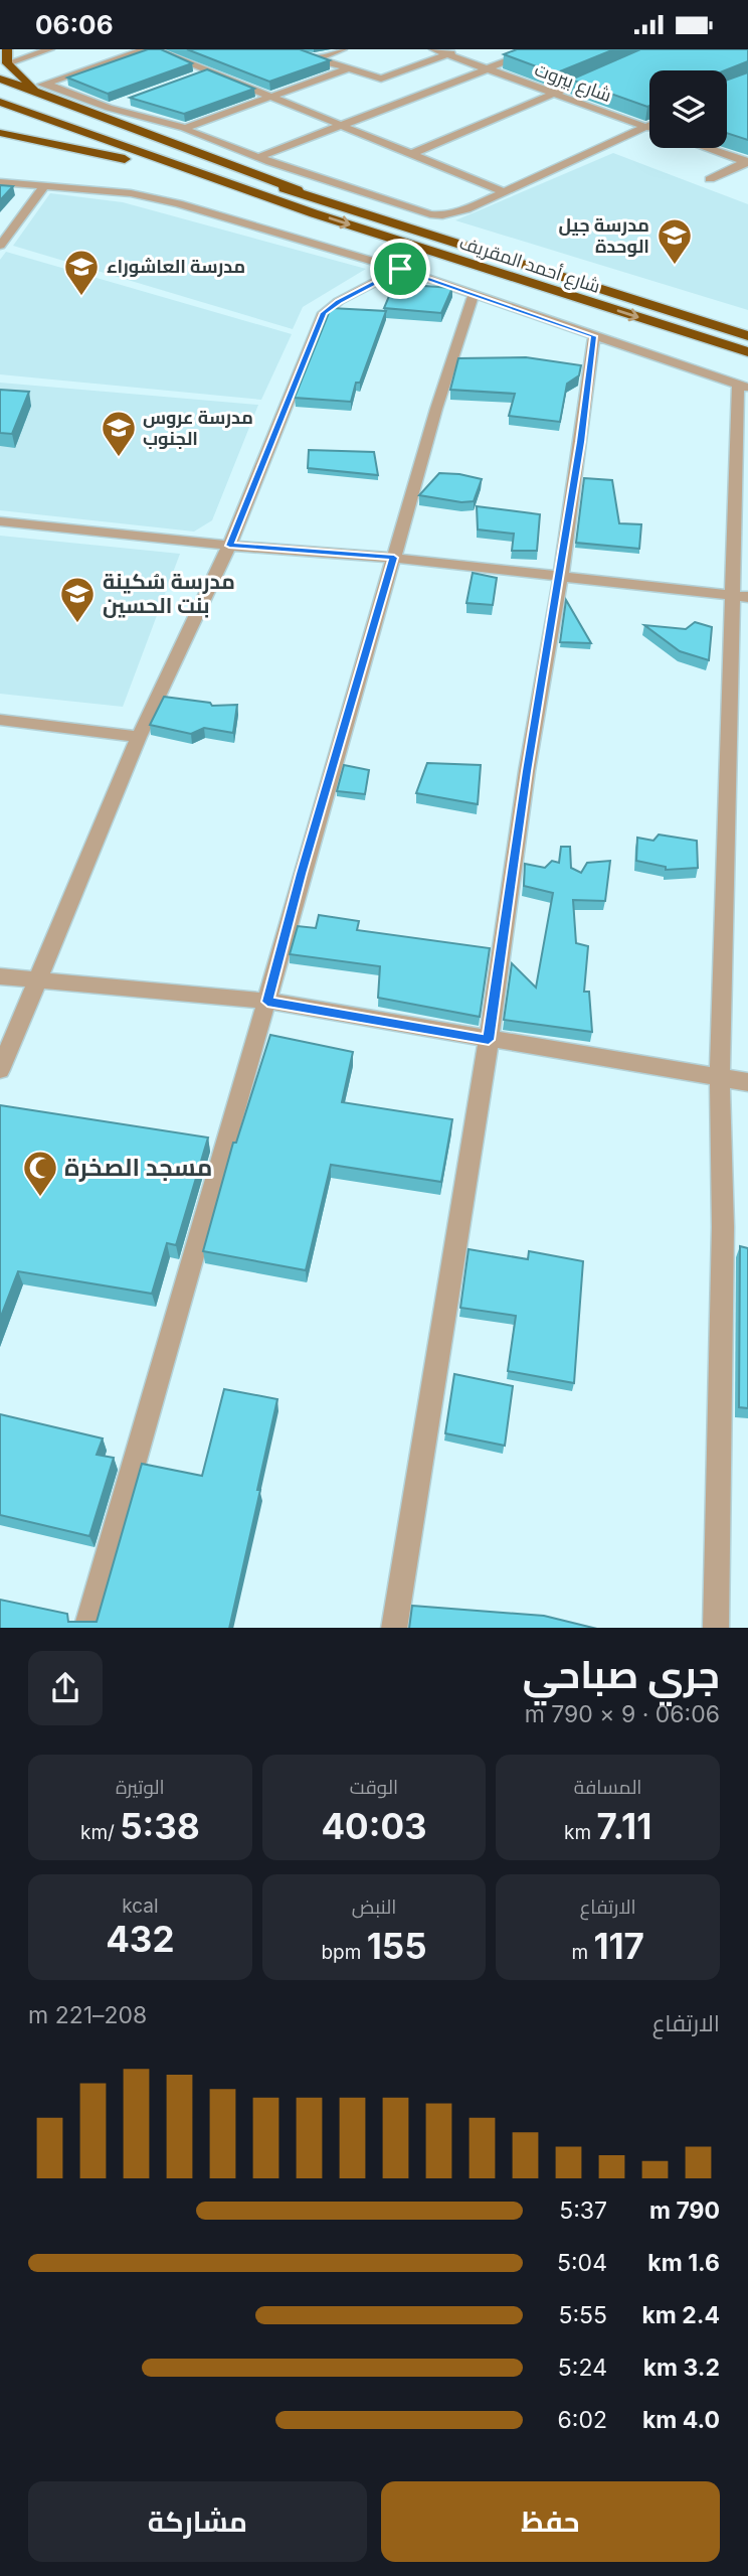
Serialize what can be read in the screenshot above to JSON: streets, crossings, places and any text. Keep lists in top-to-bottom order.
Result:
{
  "streets": {
    "highway": ["شارع أحمد المقريف"],
    "street": ["شارع بيروت"]
  },
  "places": {
    "school or university": [
      "مدرسة جيل الوحدة",
      "مدرسة العاشوراء",
      "مدرسة عروس الجنوب",
      "مدرسة سُكينة بنت الحسين"
    ],
    "mosque": ["مسجد الصخرة"]
  },
  "page": {
    "status": "06:06",
    "heading": ["جري صباحي", "06:06 · 9 × 790 m"],
    "stats": [
      ["المسافة", "7.11 km"],
      ["الوقت", "40:03"],
      ["الوتيرة", "5:38 /km"],
      ["الارتفاع", "117 m"],
      ["النبض", "155 bpm"],
      ["kcal", "432"]
    ],
    "chart": ["الارتفاع", "208–221 m"],
    "list": [
      {
        "name": "790 m",
        "note": "5:37"
      },
      {
        "name": "1.6 km",
        "note": "5:04"
      },
      {
        "name": "2.4 km",
        "note": "5:55"
      },
      {
        "name": "3.2 km",
        "note": "5:24"
      },
      {
        "name": "4.0 km",
        "note": "6:02"
      }
    ],
    "buttons": ["حفظ", "مشاركة"]
  }
}
